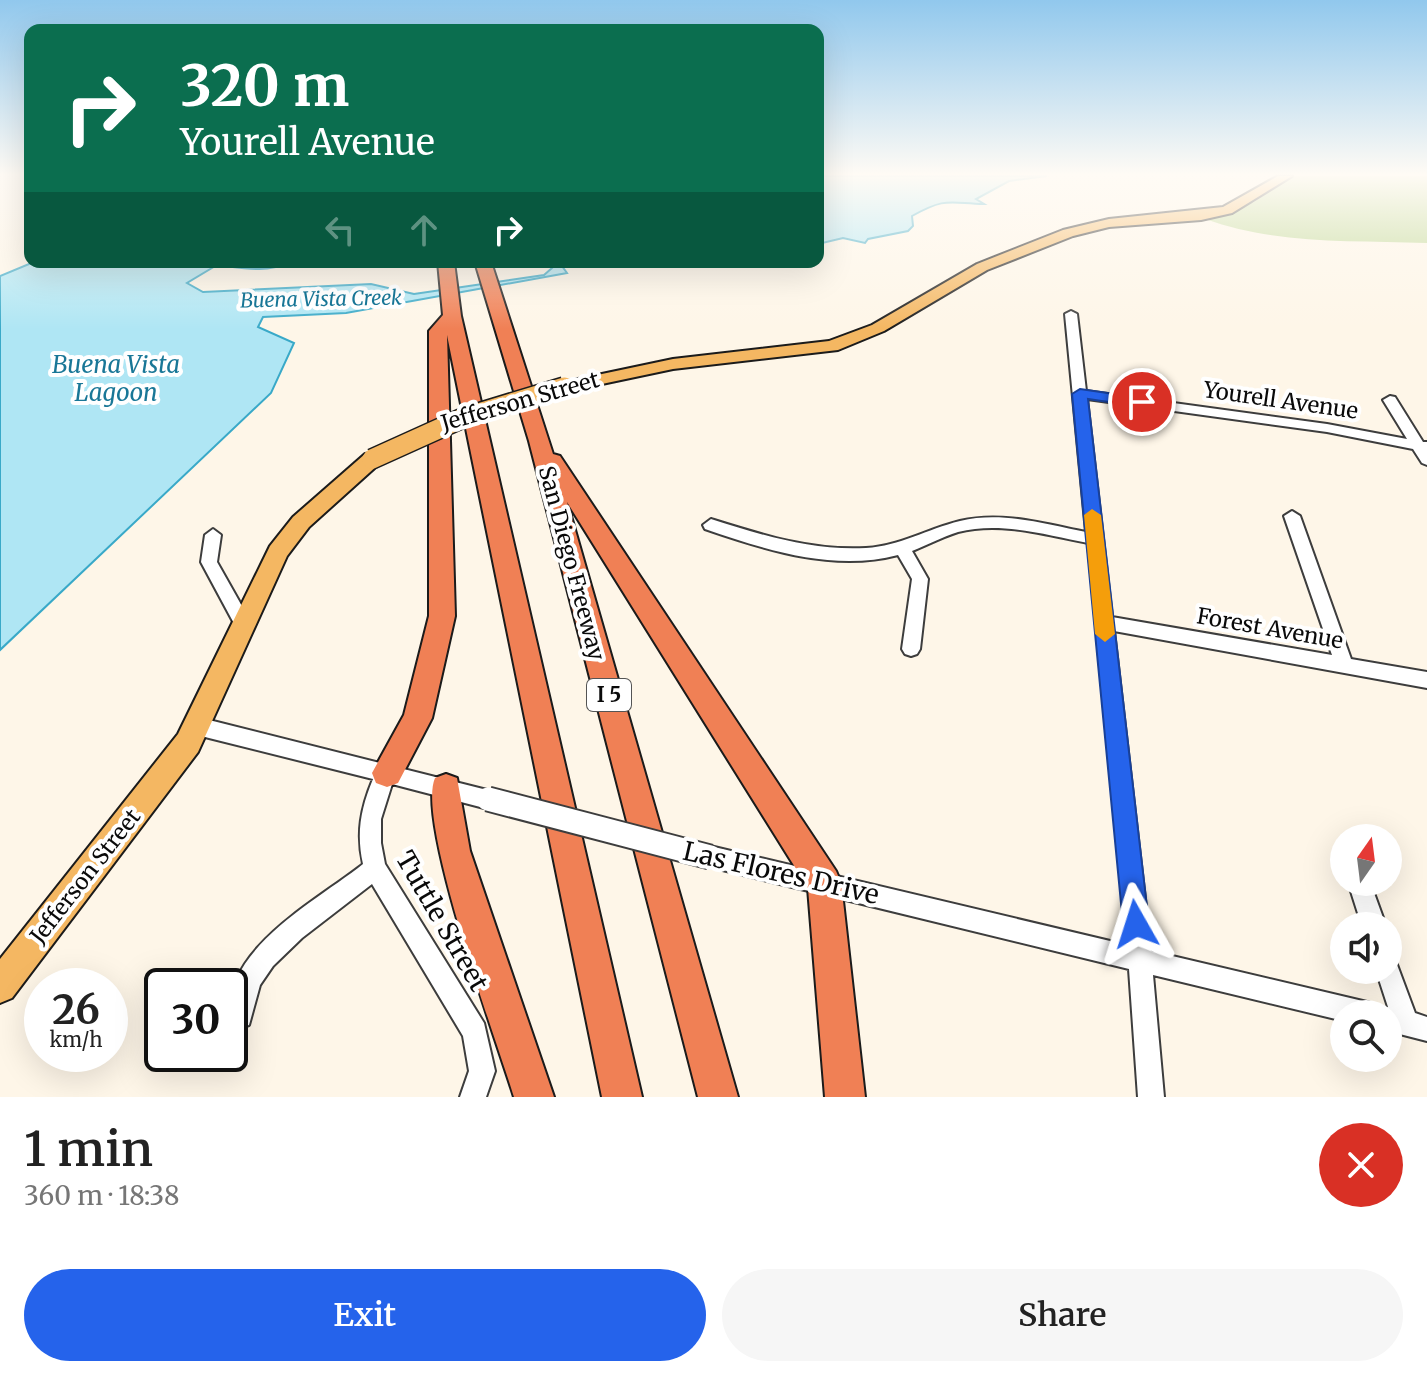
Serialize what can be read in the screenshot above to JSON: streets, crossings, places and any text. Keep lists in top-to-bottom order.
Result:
{
  "streets": {
    "highway": ["San Diego Freeway", "I 5"],
    "main road": ["Jefferson Street"],
    "street": [
      "Yourell Avenue",
      "Forest Avenue",
      "Las Flores Drive",
      "Tuttle Street"
    ]
  },
  "crossings": [
    ["Jefferson Street", "Las Flores Drive"],
    ["Las Flores Drive", "Tuttle Street"]
  ],
  "water": ["Buena Vista Creek", "Buena Vista Lagoon"],
  "north": "top",
  "page": {
    "turn": ["320 m", "Yourell Avenue"],
    "speed": "26 km/h",
    "limit": "30",
    "heading": ["1 min", "360 m · 18:38"],
    "buttons": ["Exit", "Share"]
  }
}
